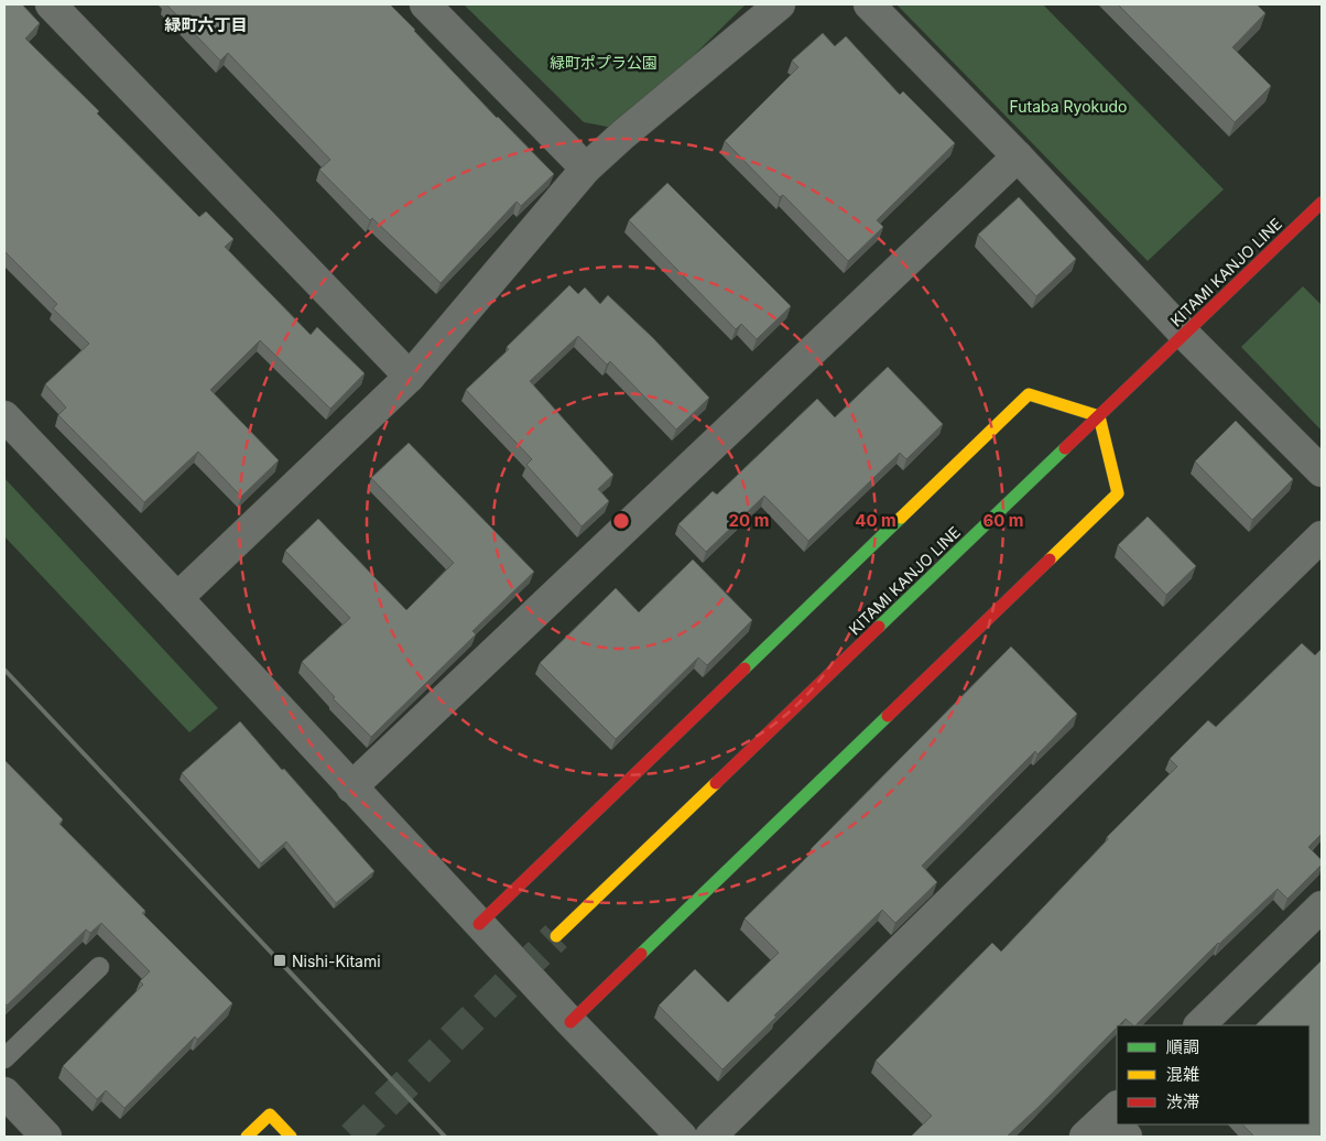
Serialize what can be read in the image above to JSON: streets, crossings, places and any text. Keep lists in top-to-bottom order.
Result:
{
  "streets": {
    "street": ["KITAMI KANJO LINE"]
  },
  "districts": ["緑町六丁目"],
  "parks": ["緑町ポプラ公園", "Futaba Ryokudo"],
  "places": {
    "transit": ["Nishi-Kitami"]
  },
  "legend": ["順調", "混雑", "渋滞"],
  "rings": ["20 m", "40 m", "60 m"]
}
